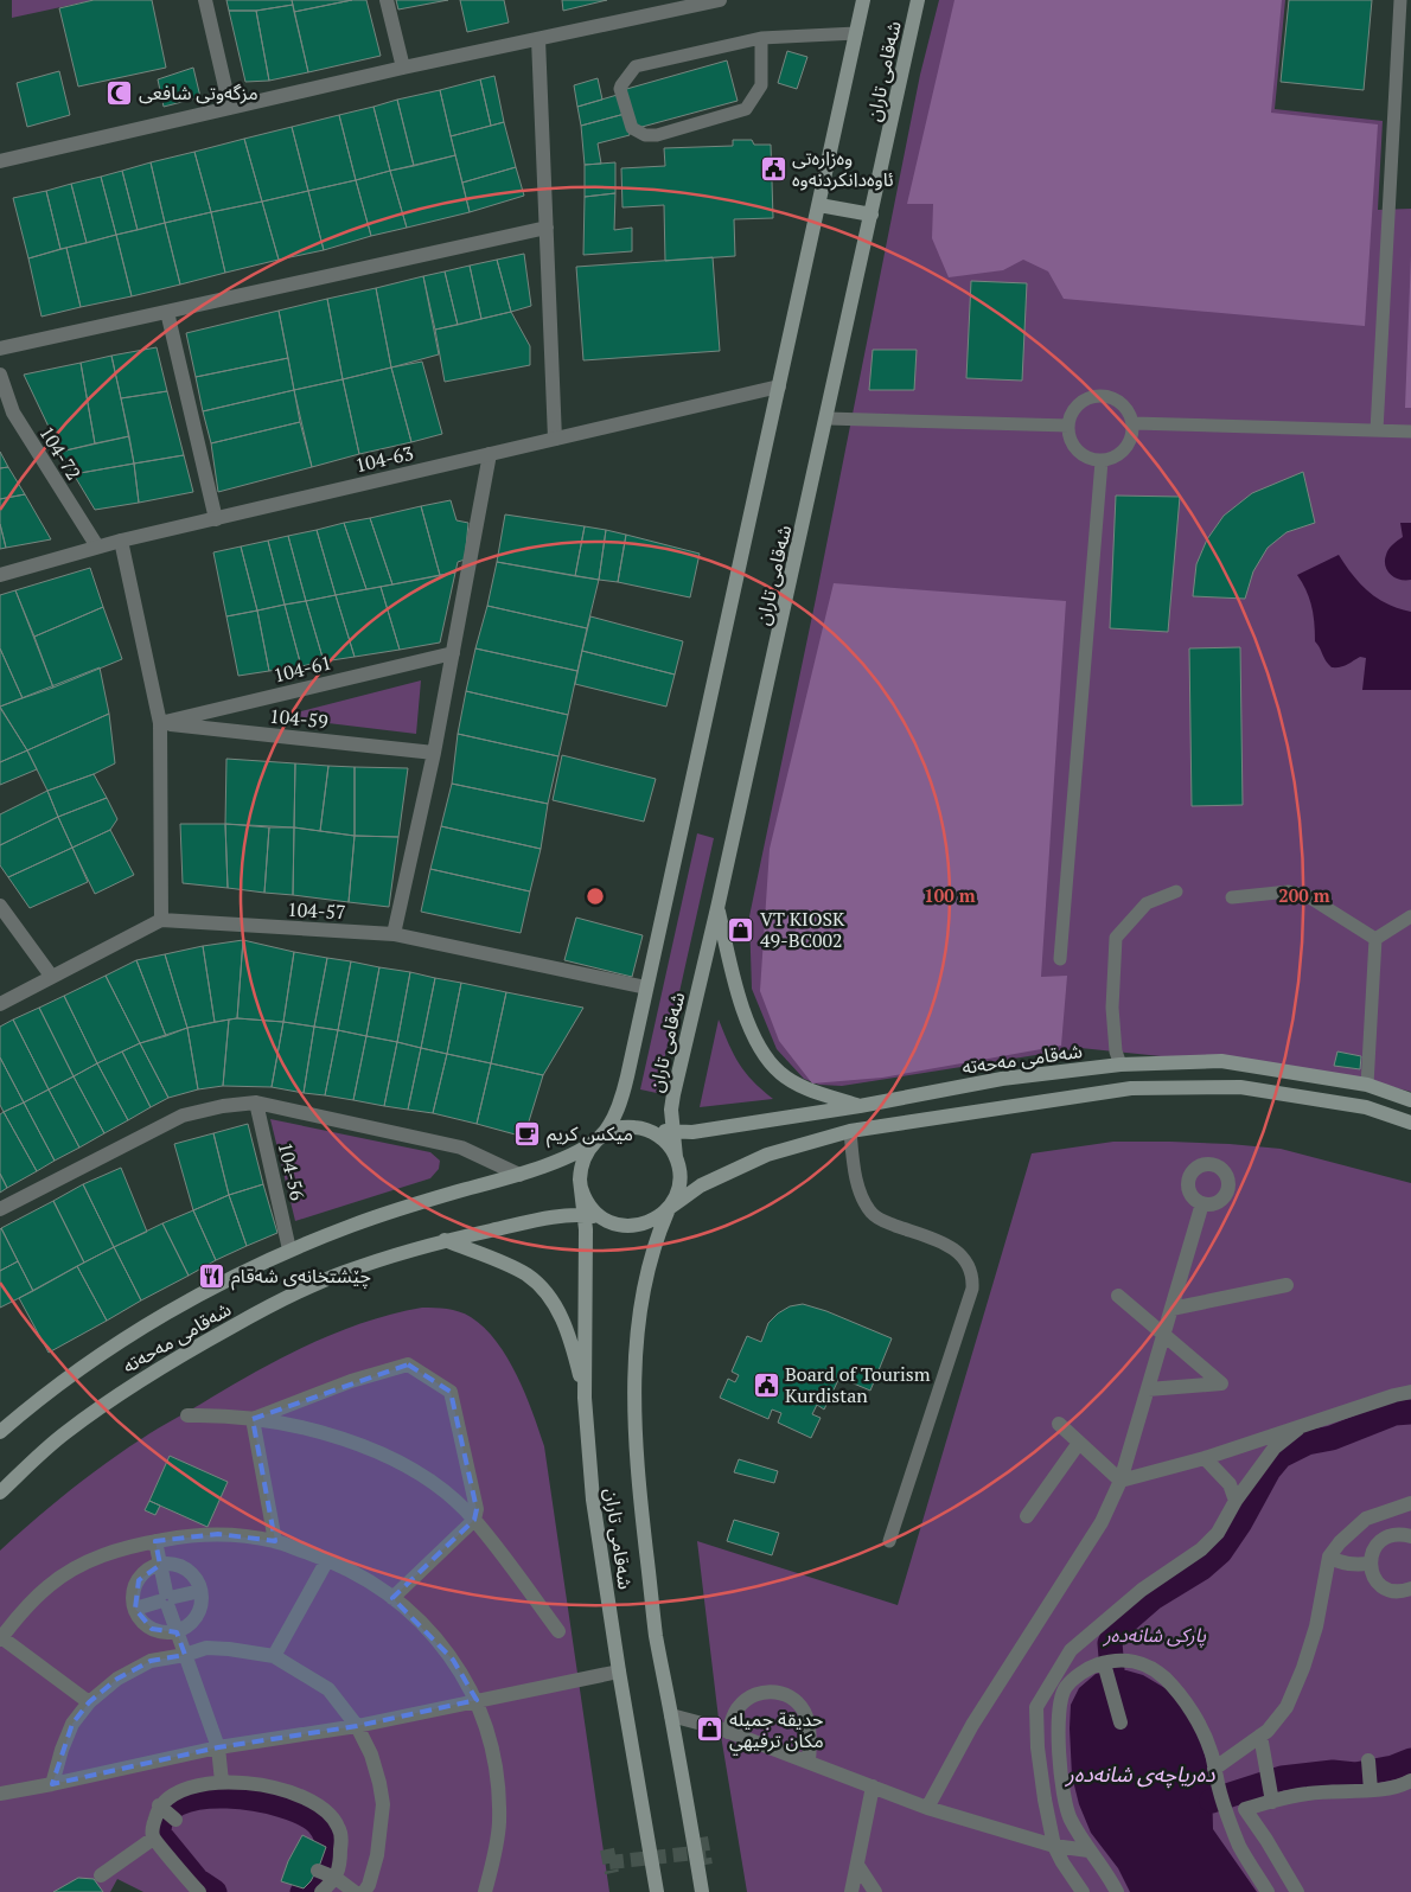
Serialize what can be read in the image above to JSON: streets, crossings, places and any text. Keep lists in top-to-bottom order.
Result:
{
  "streets": {
    "main road": ["شەقامی تاران", "شەقامی مەحەتە"],
    "street": [
      "104-72",
      "104-63",
      "104-61",
      "104-59",
      "104-57",
      "104-56"
    ]
  },
  "crossings": [
    ["شەقامی تاران", "104-63"],
    ["شەقامی تاران", "104-57"],
    ["شەقامی تاران", "شەقامی مەحەتە"],
    ["104-72", "104-63"],
    ["104-61", "104-59"],
    ["شەقامی مەحەتە", "104-56"]
  ],
  "water": ["دەریاچەی شانەدەر"],
  "parks": ["پارکی شانەدەر"],
  "places": {
    "mosque": ["مزگەوتی شافعی"],
    "public building": ["وەزارەتی ئاوەدانکردنەوە", "Board of Tourism Kurdistan"],
    "shop": ["VT KIOSK 49-BC002", "حديقة جميله مكان ترفيهي"],
    "cafe": ["ميكس كريم"],
    "restaurant": ["چێشتخانەی شەقام"]
  },
  "rings": ["100 m", "200 m"]
}
